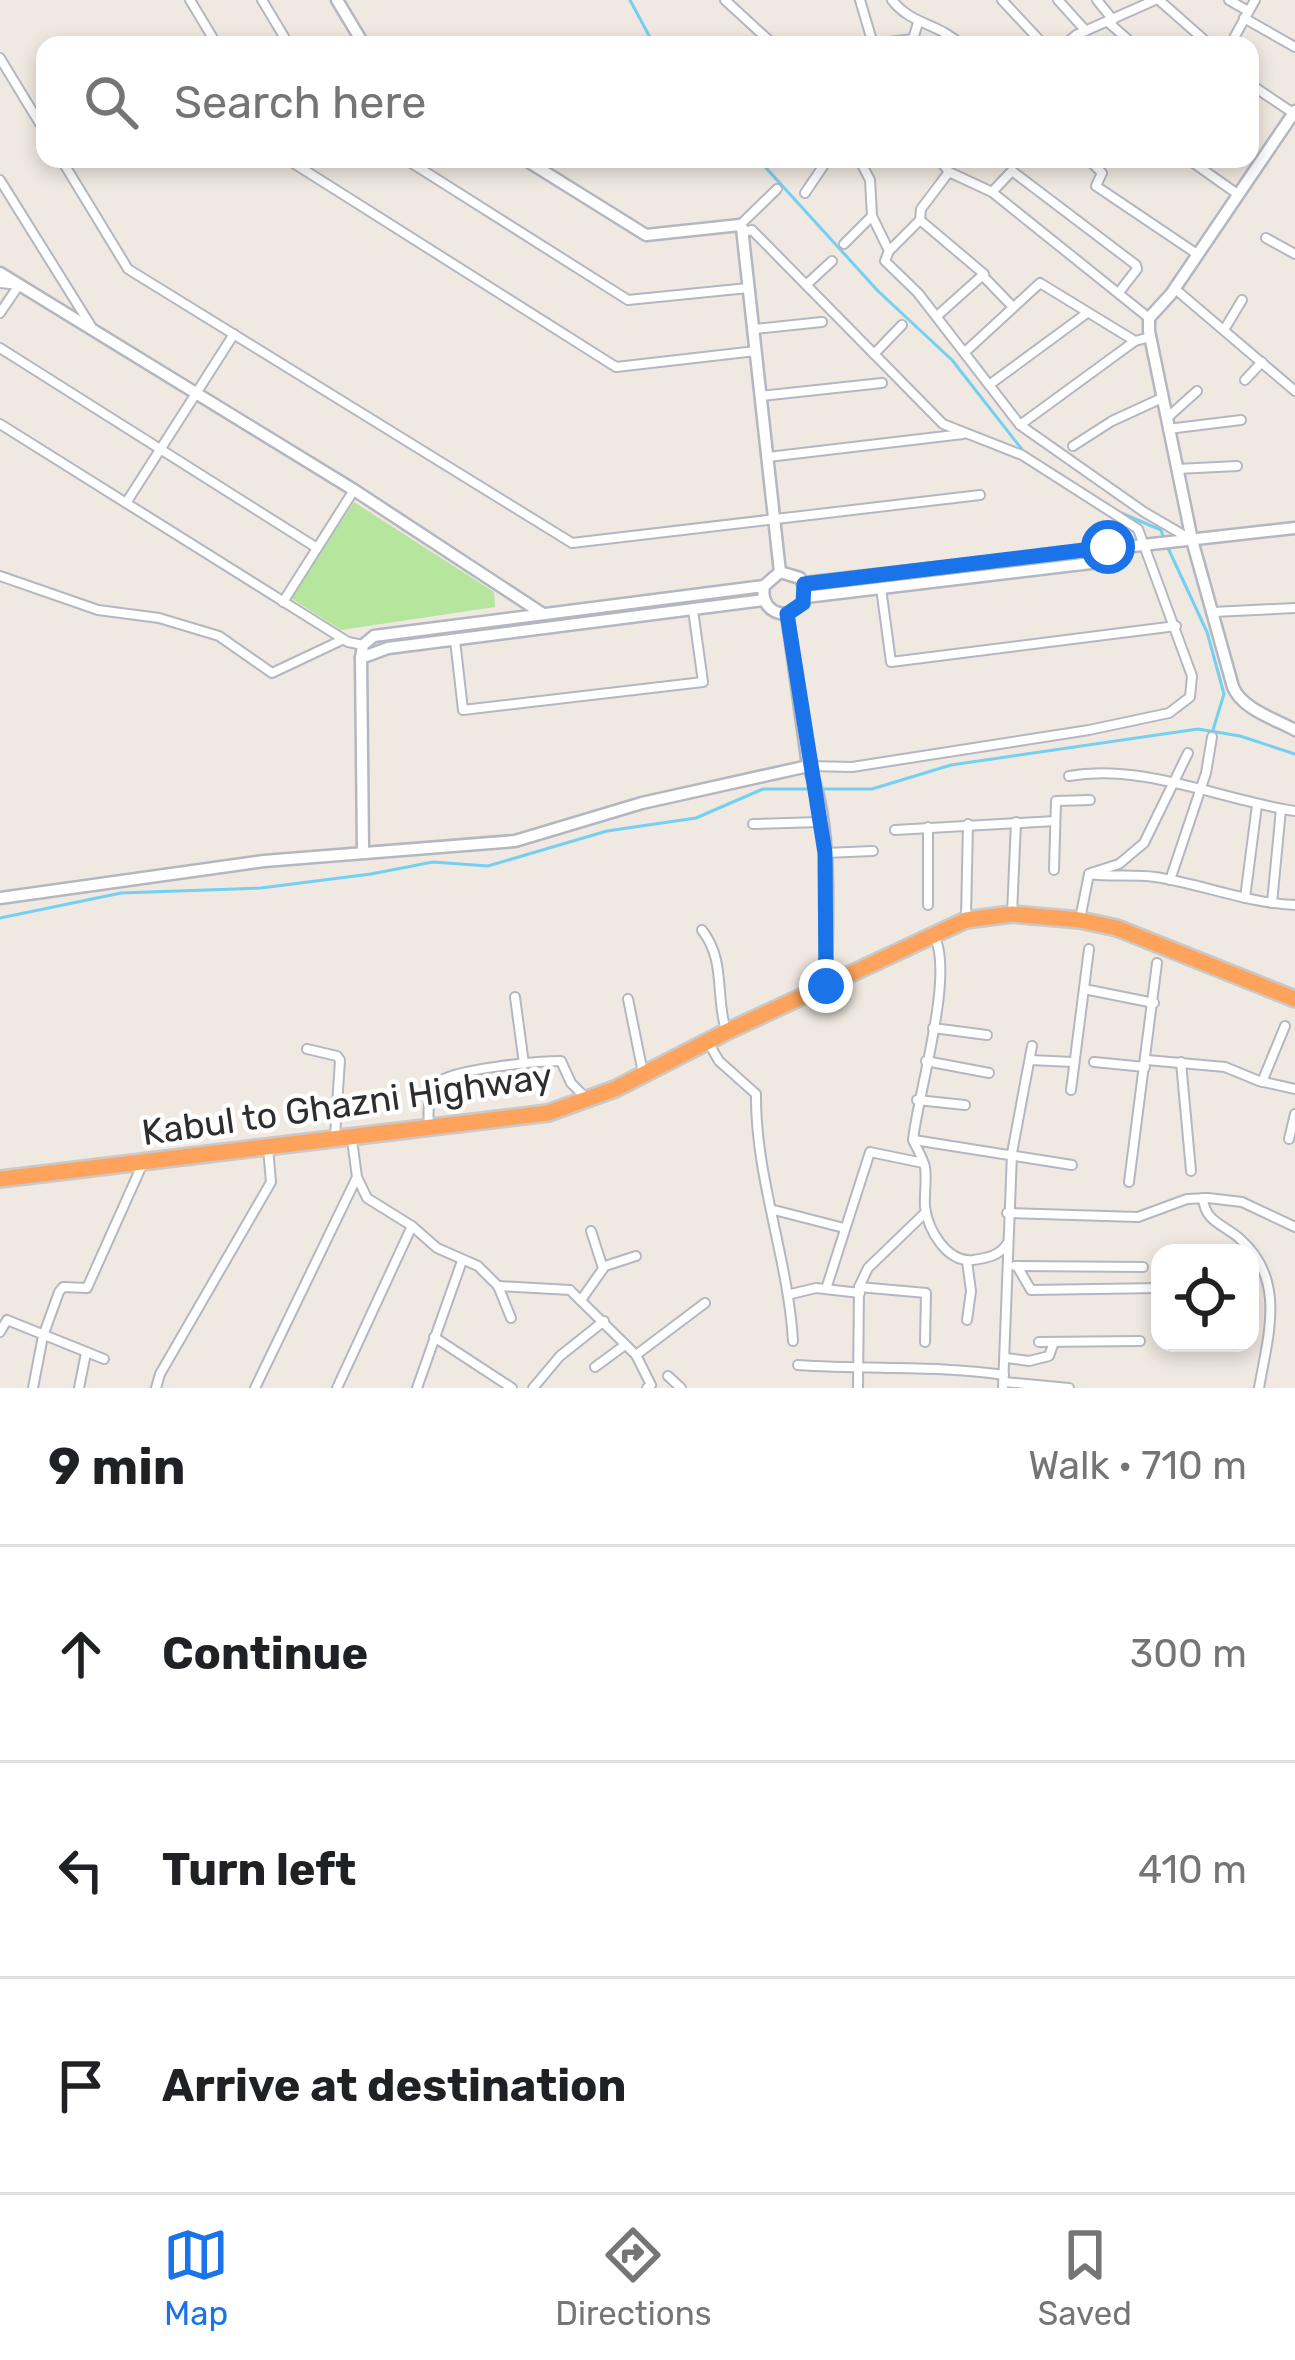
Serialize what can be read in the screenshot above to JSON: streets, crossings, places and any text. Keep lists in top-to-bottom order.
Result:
{
  "streets": {
    "highway": ["Kabul to Ghazni Highway"]
  },
  "page": {
    "search": "Search here",
    "heading": ["9 min", "Walk · 710 m"],
    "list": [
      ["Continue", "300 m"],
      ["Turn left", "410 m"],
      "Arrive at destination"
    ],
    "nav": ["Map", "Directions", "Saved"]
  }
}
